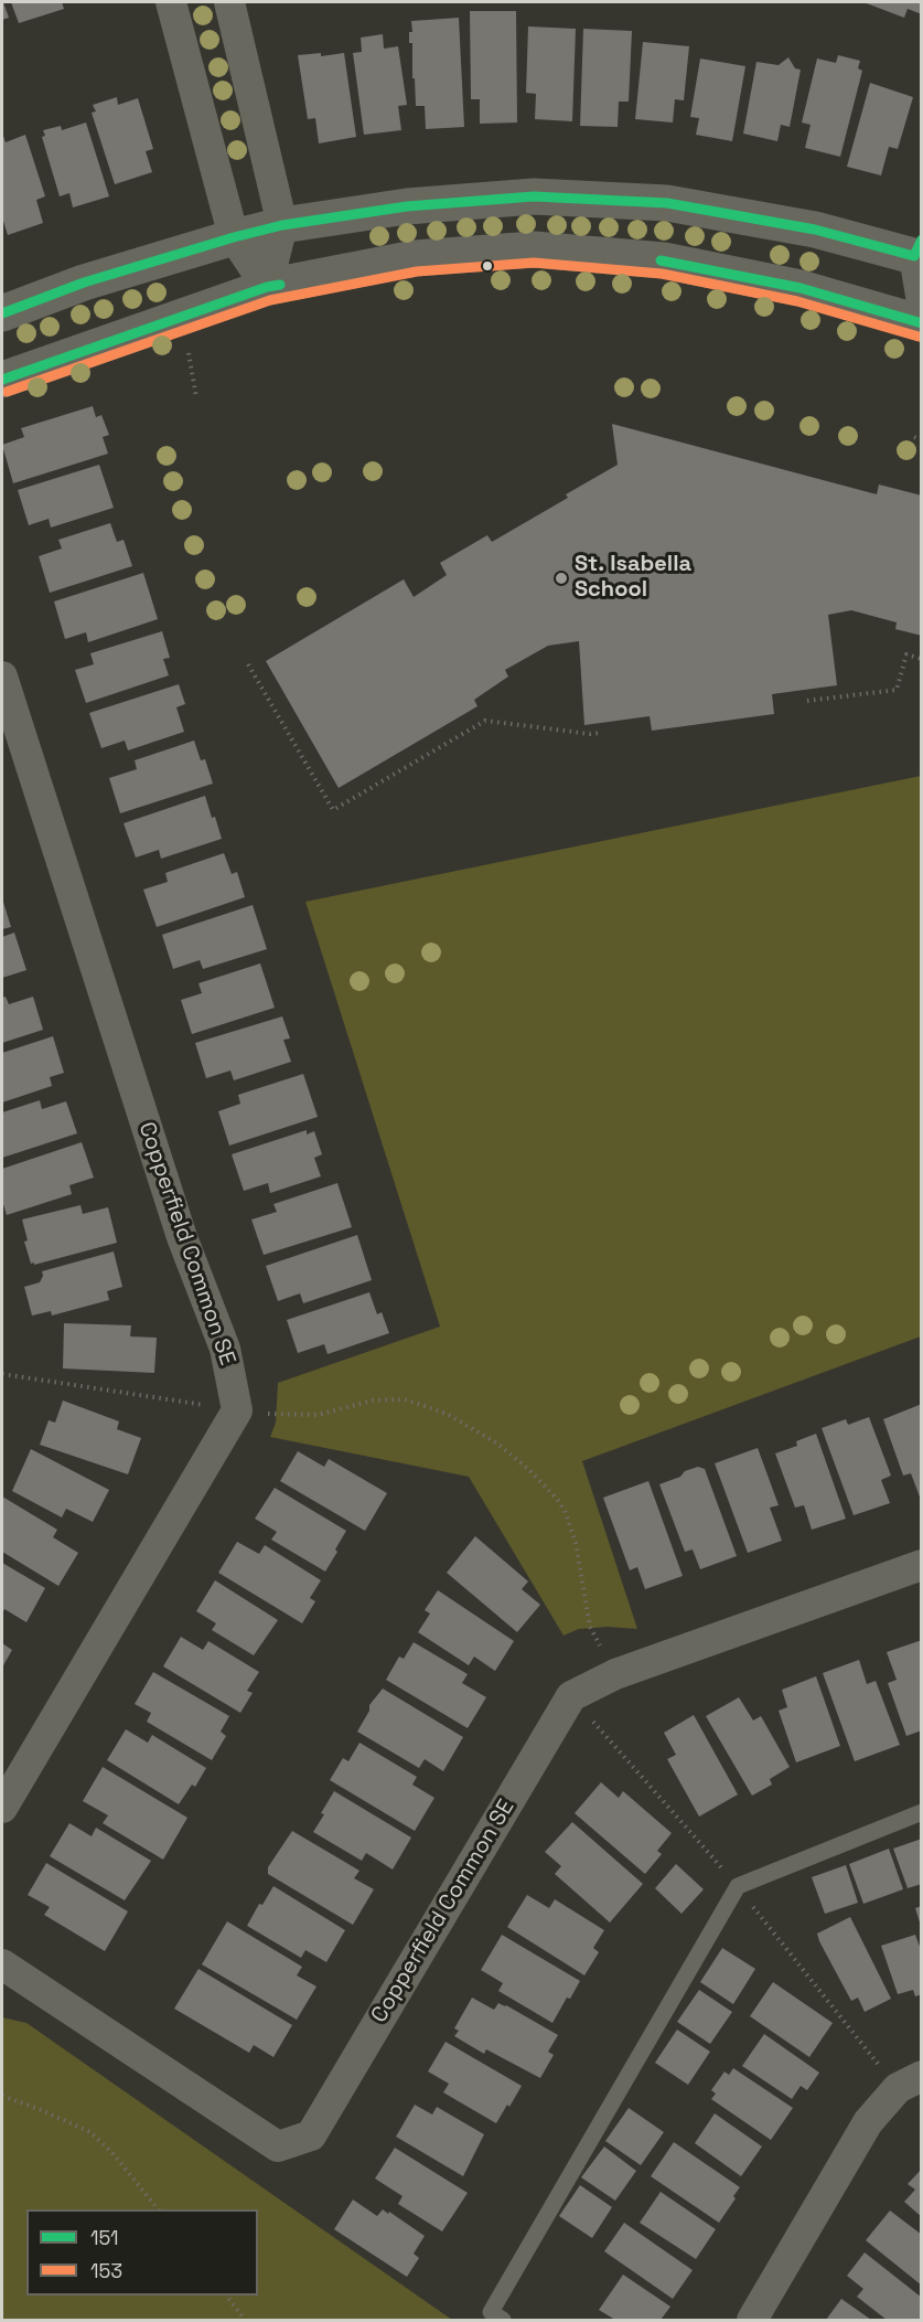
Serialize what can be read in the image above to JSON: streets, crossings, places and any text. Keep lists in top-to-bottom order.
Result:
{
  "streets": {
    "street": ["Copperfield Common SE"]
  },
  "places": ["St. Isabella School"],
  "lines": ["transit line 151", "transit line 153"],
  "legend": ["151", "153"]
}
